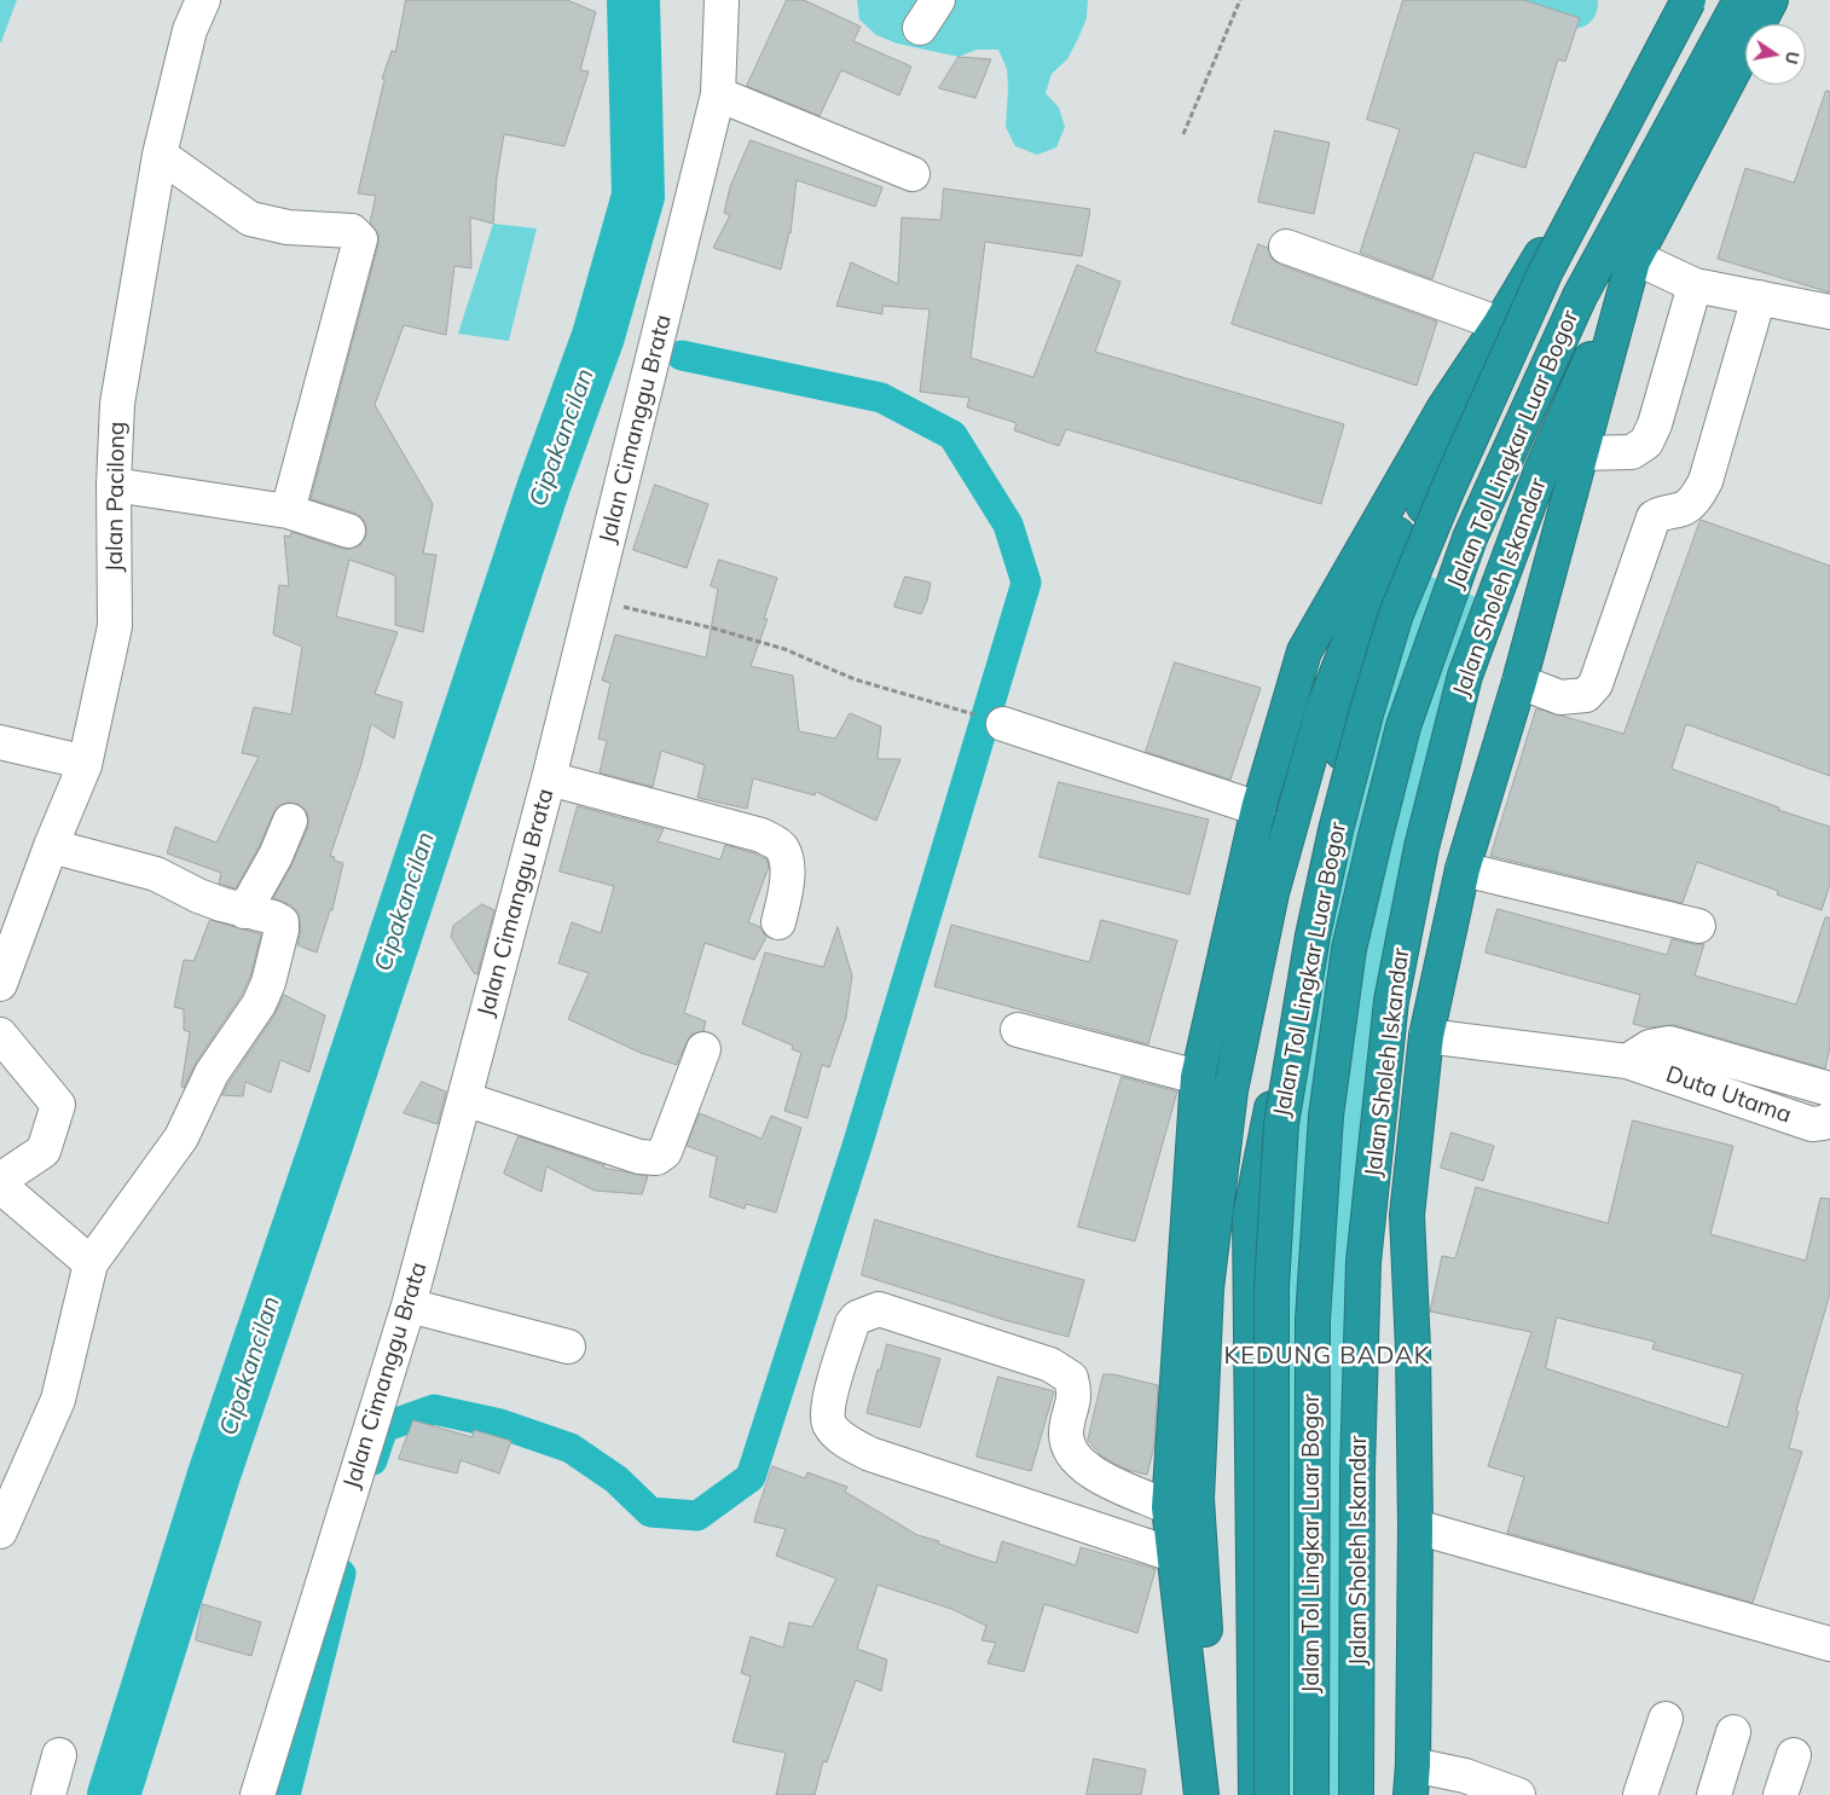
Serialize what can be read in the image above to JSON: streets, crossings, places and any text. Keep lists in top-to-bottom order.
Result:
{
  "streets": {
    "highway": ["Jalan Tol Lingkar Luar Bogor", "Jalan Sholeh Iskandar"],
    "street": ["Jalan Cimanggu Brata", "Jalan Pacilong", "Duta Utama"]
  },
  "crossings": [
    ["Jalan Sholeh Iskandar", "Duta Utama"]
  ],
  "districts": ["KEDUNG BADAK"],
  "water": ["Cipakancilan"],
  "north": "right"
}
